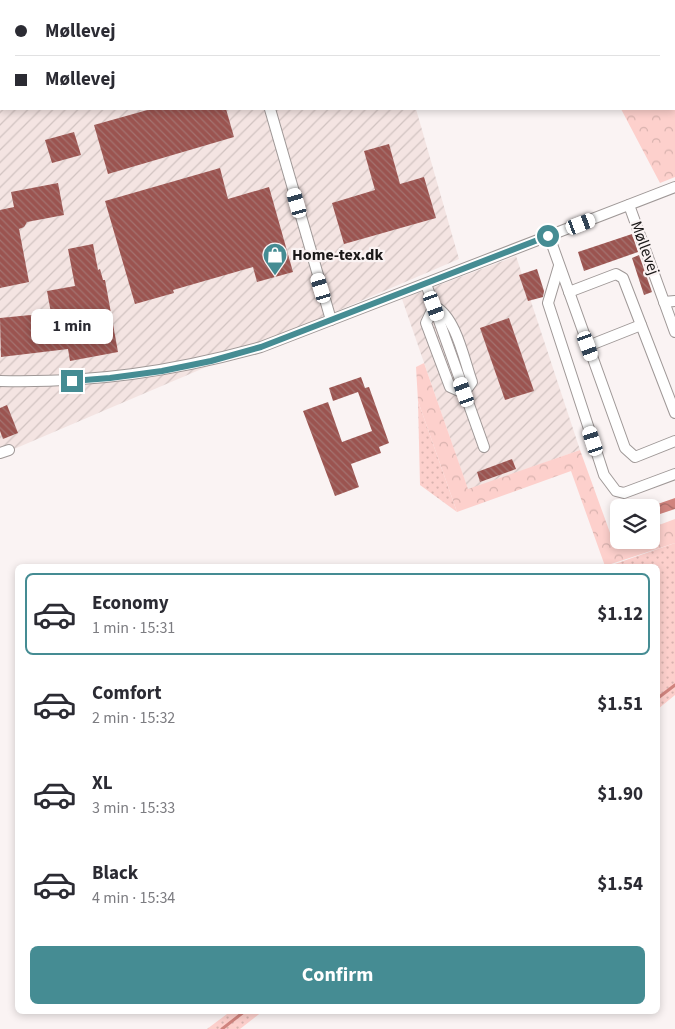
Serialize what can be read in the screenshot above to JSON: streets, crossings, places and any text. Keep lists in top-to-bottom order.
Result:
{
  "streets": {
    "street": ["Møllevej"]
  },
  "places": {
    "shop": ["Home-tex.dk"]
  },
  "page": {
    "banner": ["Møllevej", "Møllevej"],
    "bubble": "1 min",
    "list": [
      {
        "name": "Economy",
        "note": "1 min · 15:31",
        "value": "$1.12"
      },
      {
        "name": "Comfort",
        "note": "2 min · 15:32",
        "value": "$1.51"
      },
      {
        "name": "XL",
        "note": "3 min · 15:33",
        "value": "$1.90"
      },
      {
        "name": "Black",
        "note": "4 min · 15:34",
        "value": "$1.54"
      }
    ],
    "buttons": "Confirm"
  }
}
